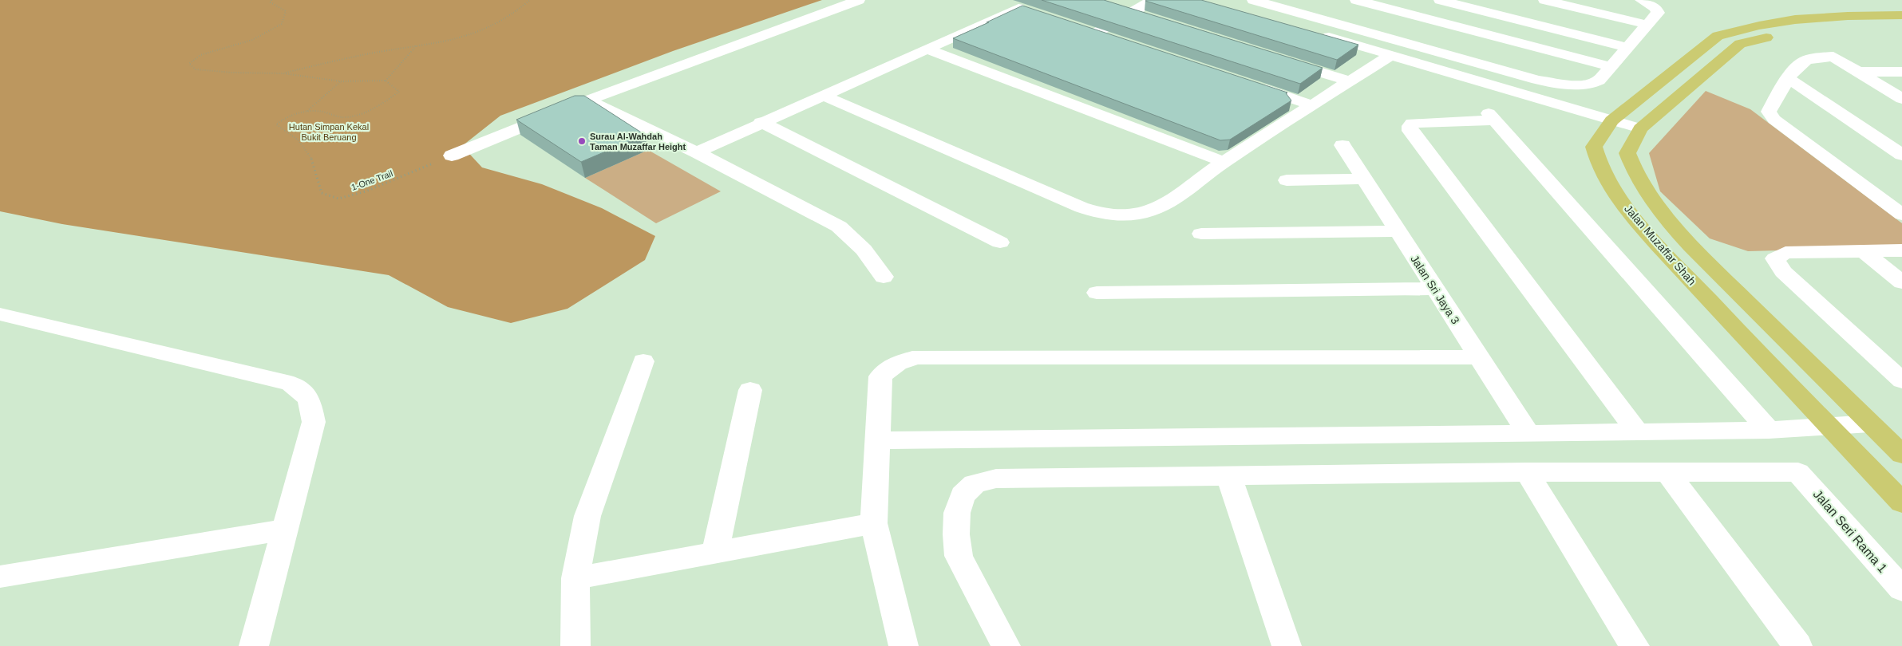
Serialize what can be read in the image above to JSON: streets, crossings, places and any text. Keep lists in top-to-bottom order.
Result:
{
  "streets": {
    "main road": ["Jalan Muzaffar Shah"],
    "street": ["Jalan Sri Jaya 3", "Jalan Seri Rama 1"],
    "path": ["1-One Trail"]
  },
  "parks": ["Hutan Simpan Kekal Bukit Beruang"],
  "places": ["Surau Al-Wahdah Taman Muzaffar Height"]
}
